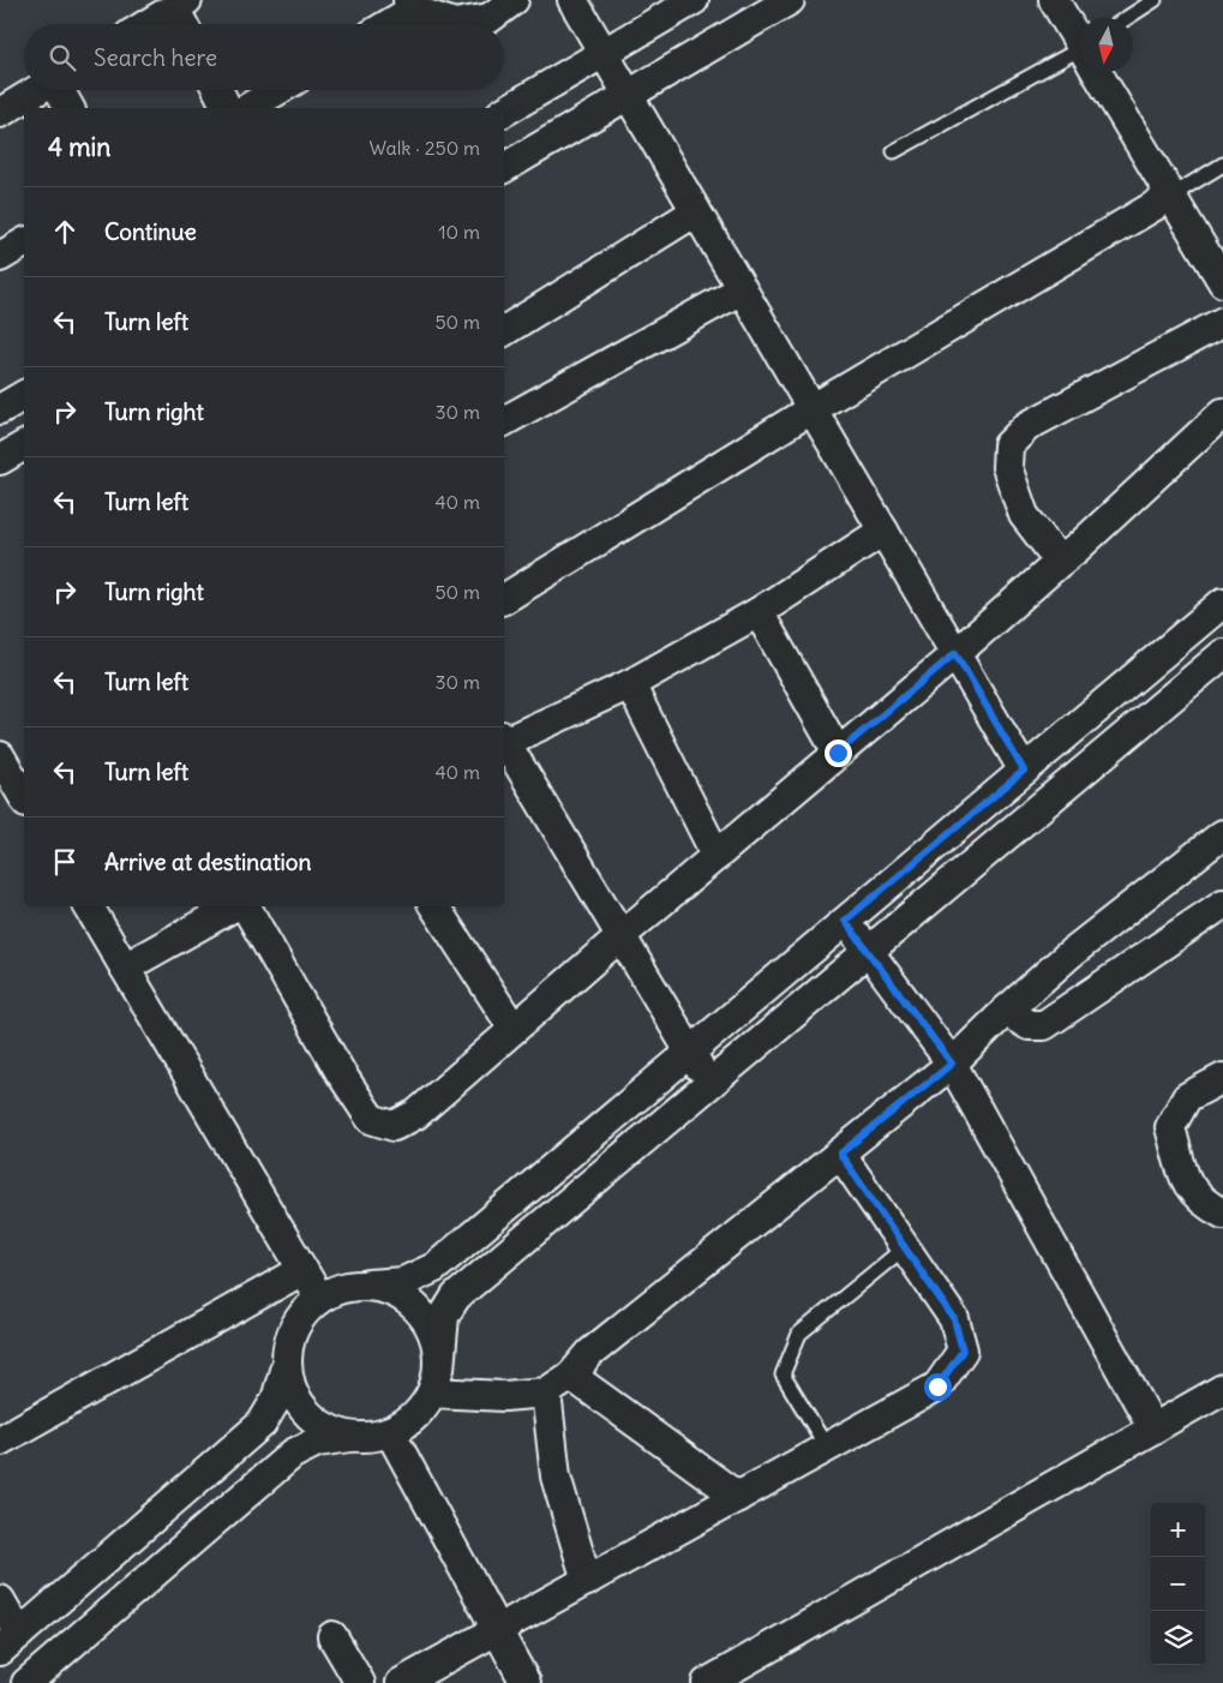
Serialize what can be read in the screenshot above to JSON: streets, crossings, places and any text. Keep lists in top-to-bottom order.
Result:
{
  "north": "bottom",
  "page": {
    "search": "Search here",
    "heading": ["4 min", "Walk · 250 m"],
    "list": [
      ["Continue", "10 m"],
      ["Turn left", "50 m"],
      ["Turn right", "30 m"],
      ["Turn left", "40 m"],
      ["Turn right", "50 m"],
      ["Turn left", "30 m"],
      ["Turn left", "40 m"],
      "Arrive at destination"
    ],
    "map_buttons": ["+", "−"]
  }
}
